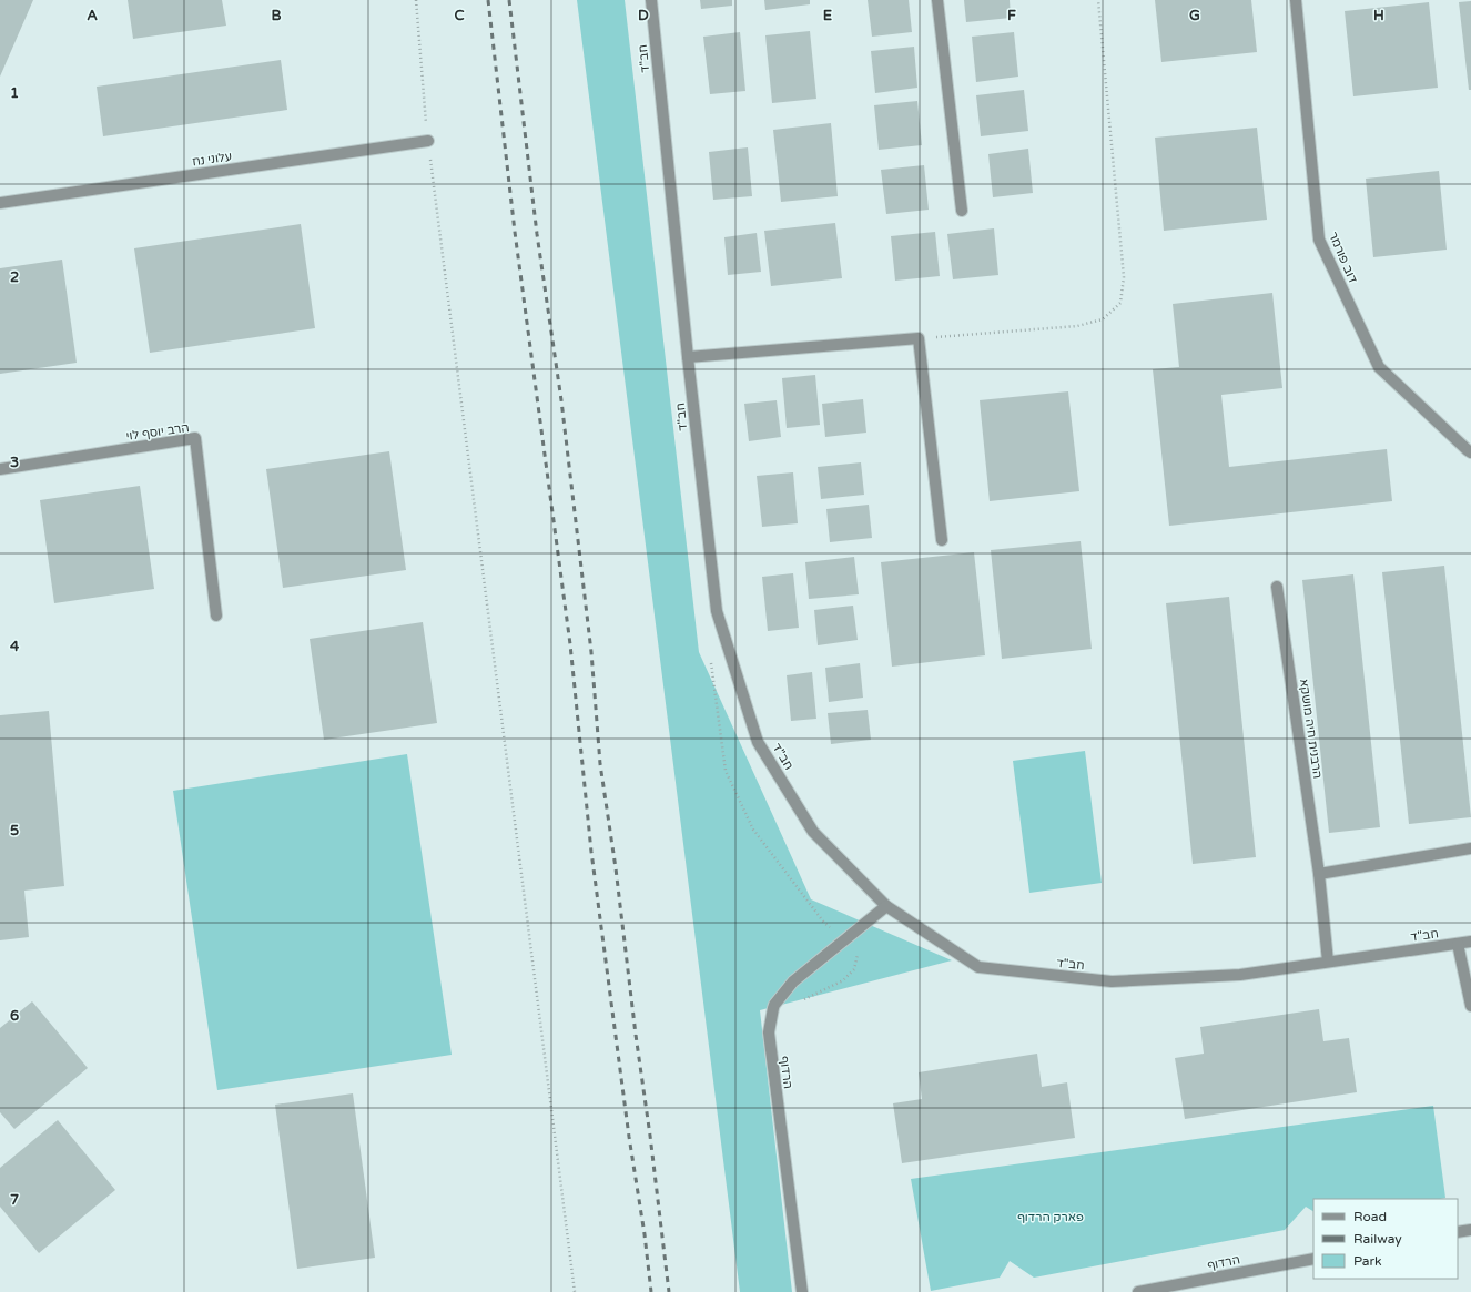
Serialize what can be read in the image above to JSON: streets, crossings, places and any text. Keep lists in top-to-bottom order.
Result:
{
  "streets": {
    "street": [
      "חב\"ד",
      "עלוני נח",
      "דוב פורמר",
      "הרב יוסף לוי",
      "הרבנית חיה מושקא",
      "הרדוף"
    ]
  },
  "crossings": [
    ["חב\"ד", "הרבנית חיה מושקא"],
    ["חב\"ד", "הרדוף"]
  ],
  "parks": ["פארק הרדוף"],
  "legend": ["Road", "Railway", "Park"],
  "grid": {
    "columns": [
      "A",
      "B",
      "C",
      "D",
      "E",
      "F",
      "G",
      "H"
    ],
    "rows": [
      "1",
      "2",
      "3",
      "4",
      "5",
      "6",
      "7"
    ]
  }
}
